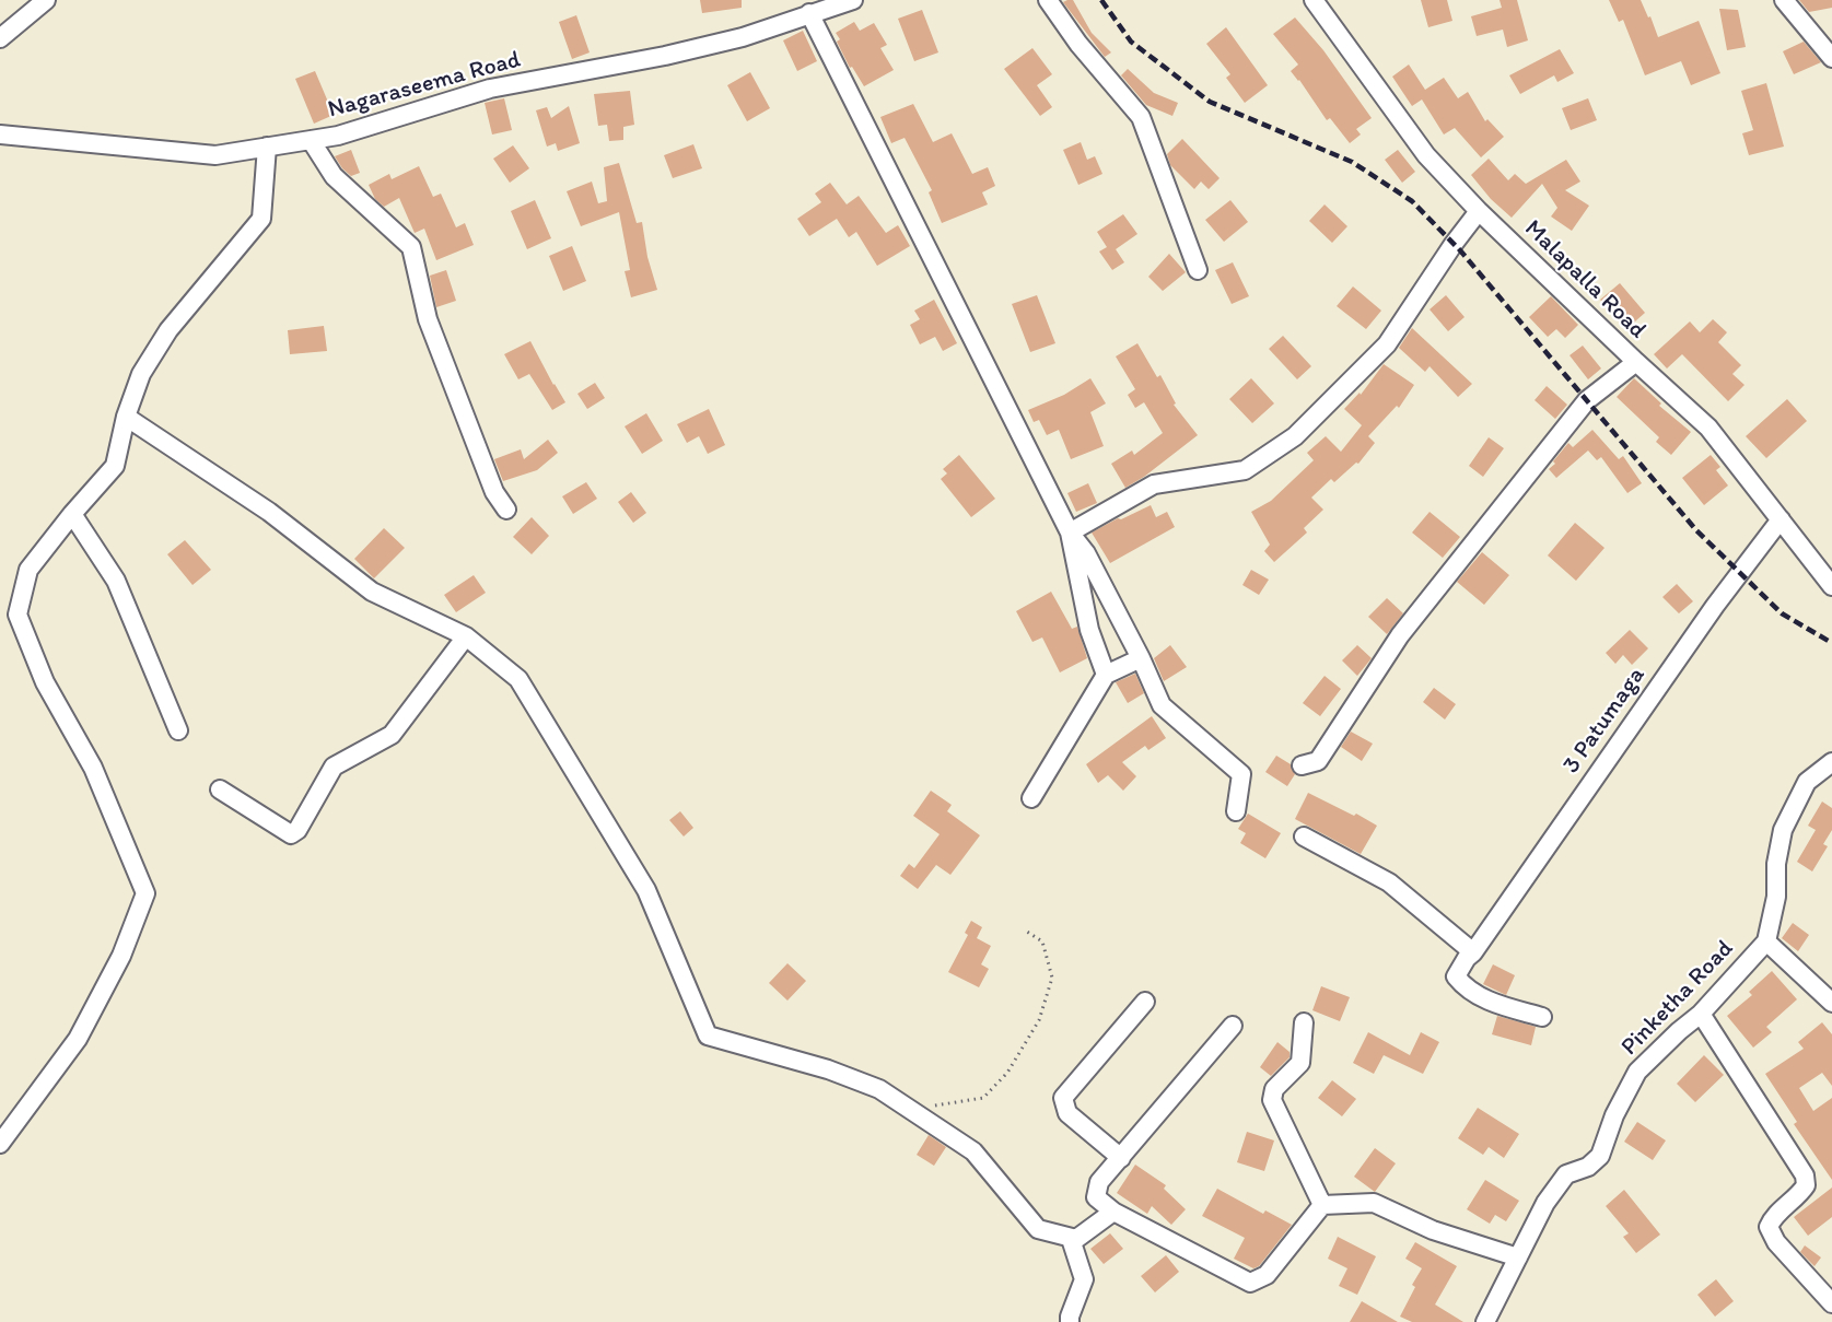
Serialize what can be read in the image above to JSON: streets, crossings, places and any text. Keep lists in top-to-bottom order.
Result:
{
  "streets": {
    "street": [
      "Nagaraseema Road",
      "Malapalla Road",
      "3 Patumaga",
      "Pinketha Road"
    ]
  },
  "crossings": [
    ["Malapalla Road", "3 Patumaga"]
  ]
}
